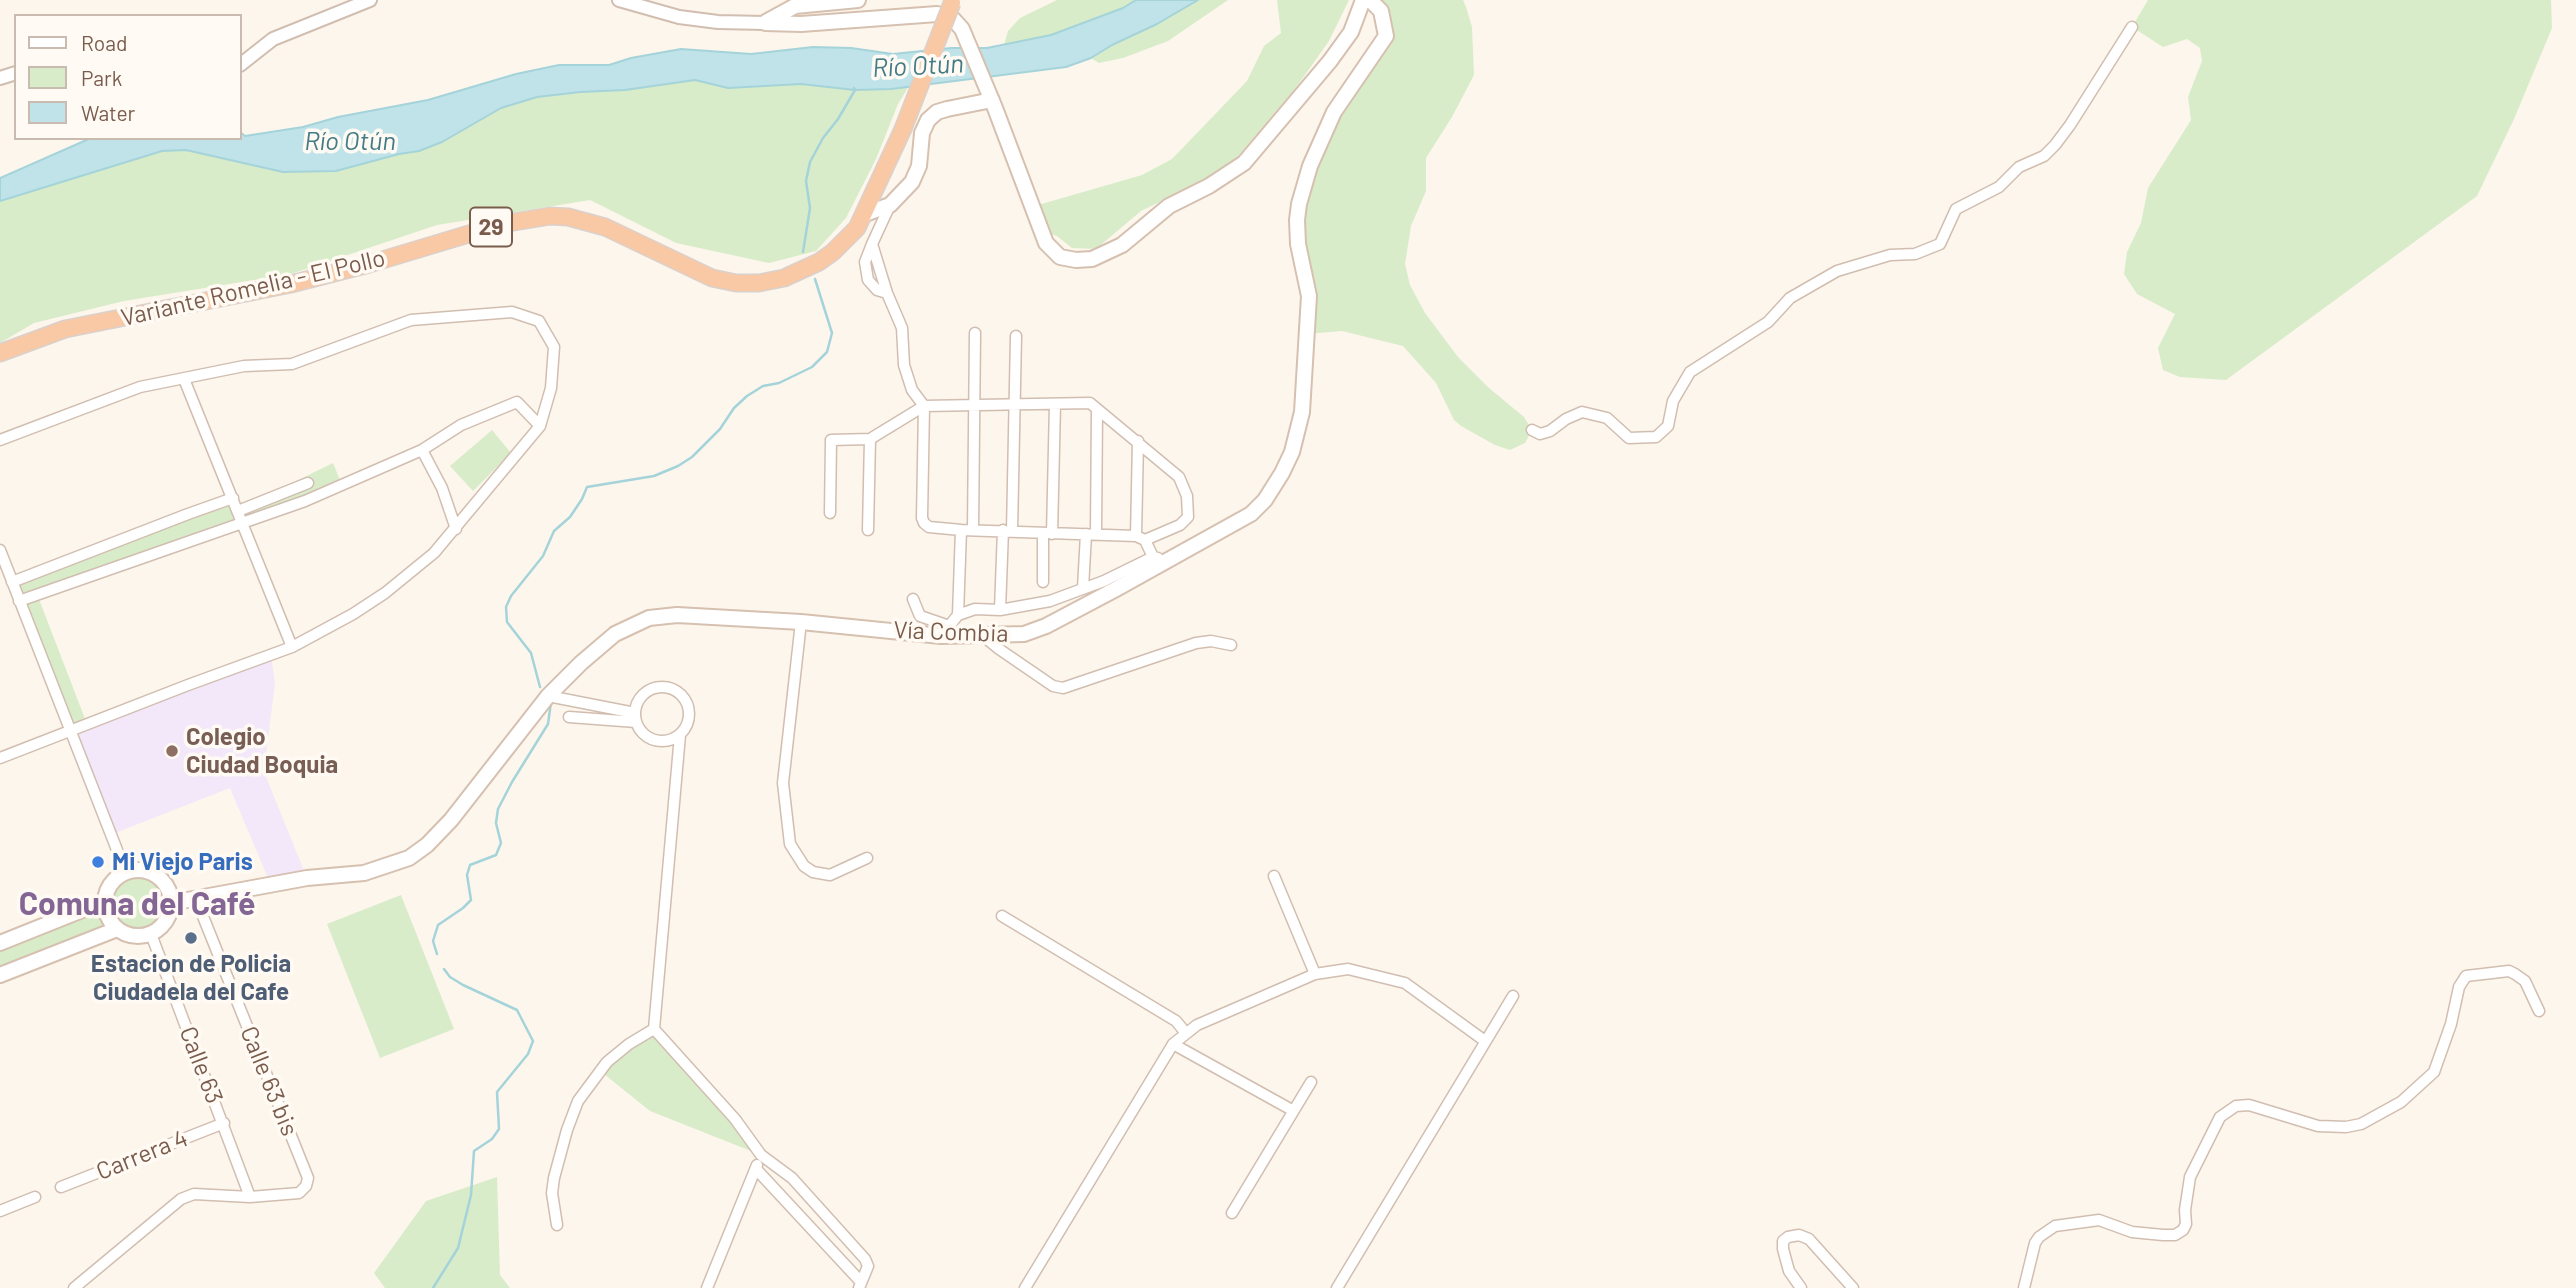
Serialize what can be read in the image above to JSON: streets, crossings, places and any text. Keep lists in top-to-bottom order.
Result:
{
  "streets": {
    "highway": ["29", "Variante Romelia - El Pollo"],
    "main road": ["Vía Combia"],
    "street": ["Calle 63", "Calle 63 bis", "Carrera 4"]
  },
  "crossings": [
    ["Vía Combia", "Calle 63"],
    ["Vía Combia", "Calle 63 bis"],
    ["Calle 63", "Calle 63 bis"],
    ["Calle 63", "Carrera 4"]
  ],
  "districts": ["Comuna del Café"],
  "water": ["Río Otún"],
  "places": ["Colegio Ciudad Boquia", "Mi Viejo Paris", "Estacion de Policia Ciudadela del Cafe"],
  "legend": ["Road", "Park", "Water"]
}
